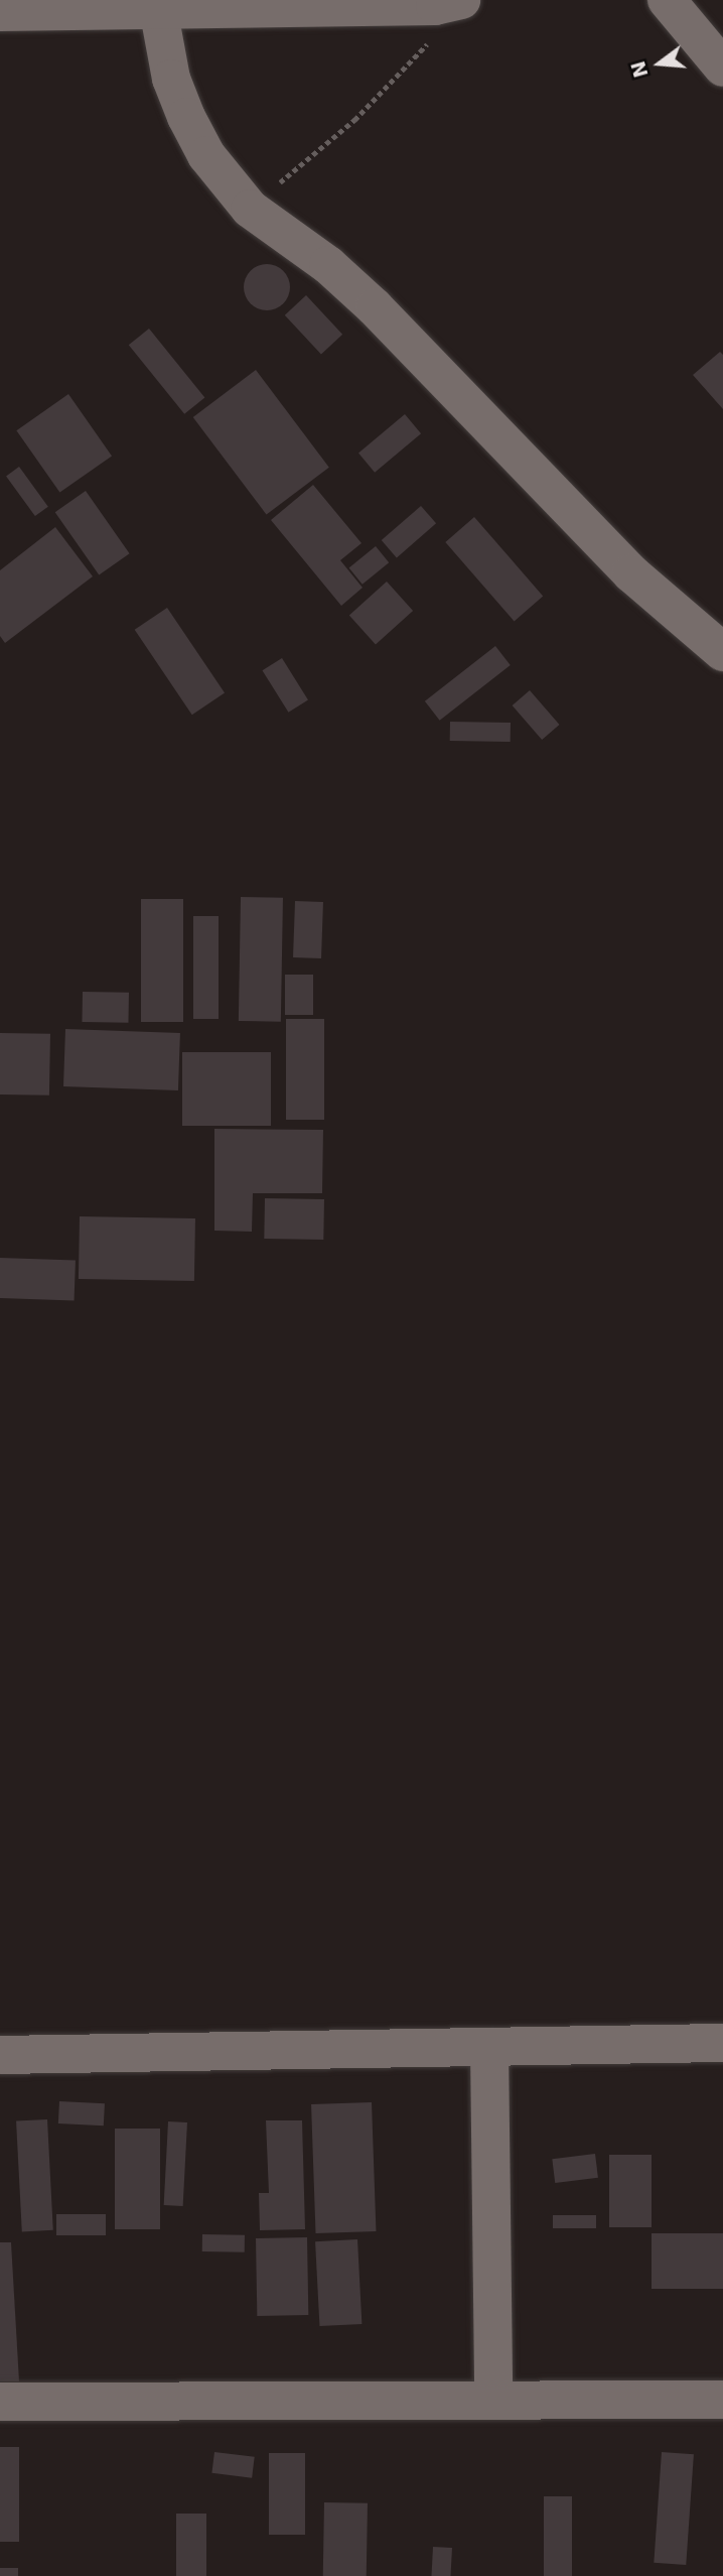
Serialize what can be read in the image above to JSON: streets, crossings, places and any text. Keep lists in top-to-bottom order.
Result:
{
  "north": "left"
}
